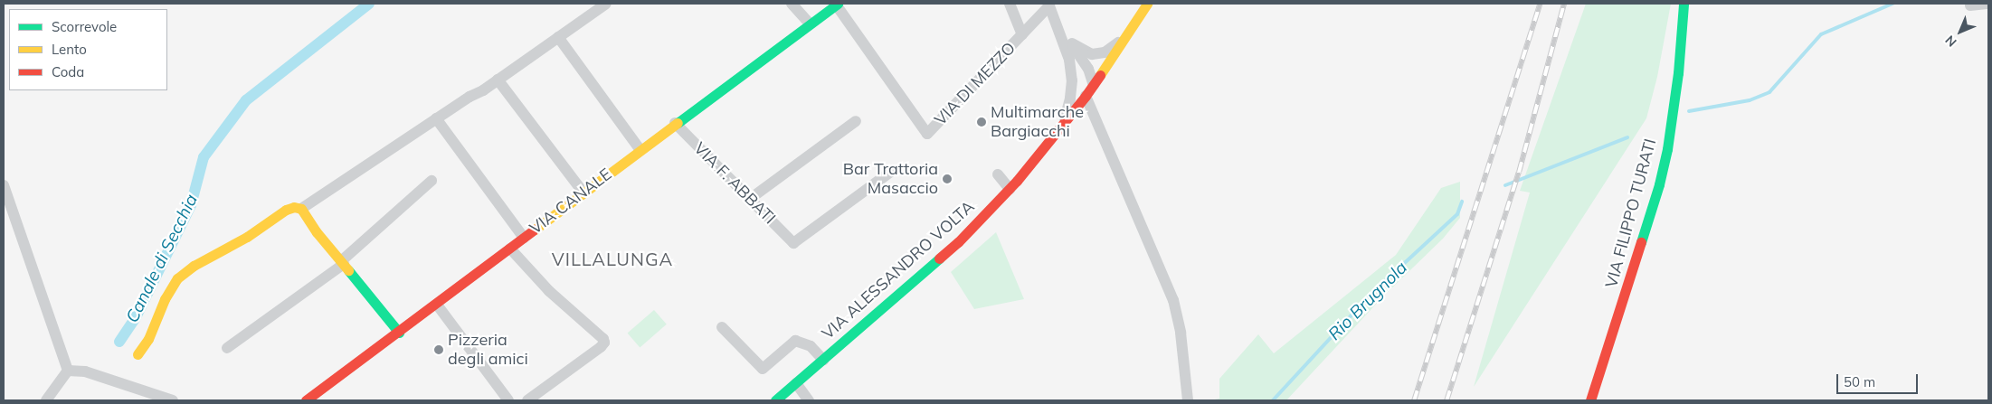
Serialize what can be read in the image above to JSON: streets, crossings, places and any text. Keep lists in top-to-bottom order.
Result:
{
  "streets": {
    "street": [
      "VIA DI MEZZO",
      "VIA F. ABBATI",
      "VIA CANALE",
      "VIA FILIPPO TURATI",
      "VIA ALESSANDRO VOLTA"
    ]
  },
  "crossings": [
    ["VIA DI MEZZO", "VIA CANALE"],
    ["VIA F. ABBATI", "VIA CANALE"]
  ],
  "districts": ["VILLALUNGA"],
  "water": ["Canale di Secchia", "Rio Brugnola"],
  "places": ["Multimarche Bargiacchi", "Bar Trattoria Masaccio", "Pizzeria degli amici"],
  "legend": ["Scorrevole", "Lento", "Coda"],
  "scale_bar": "50 m",
  "north": "bottom left"
}
